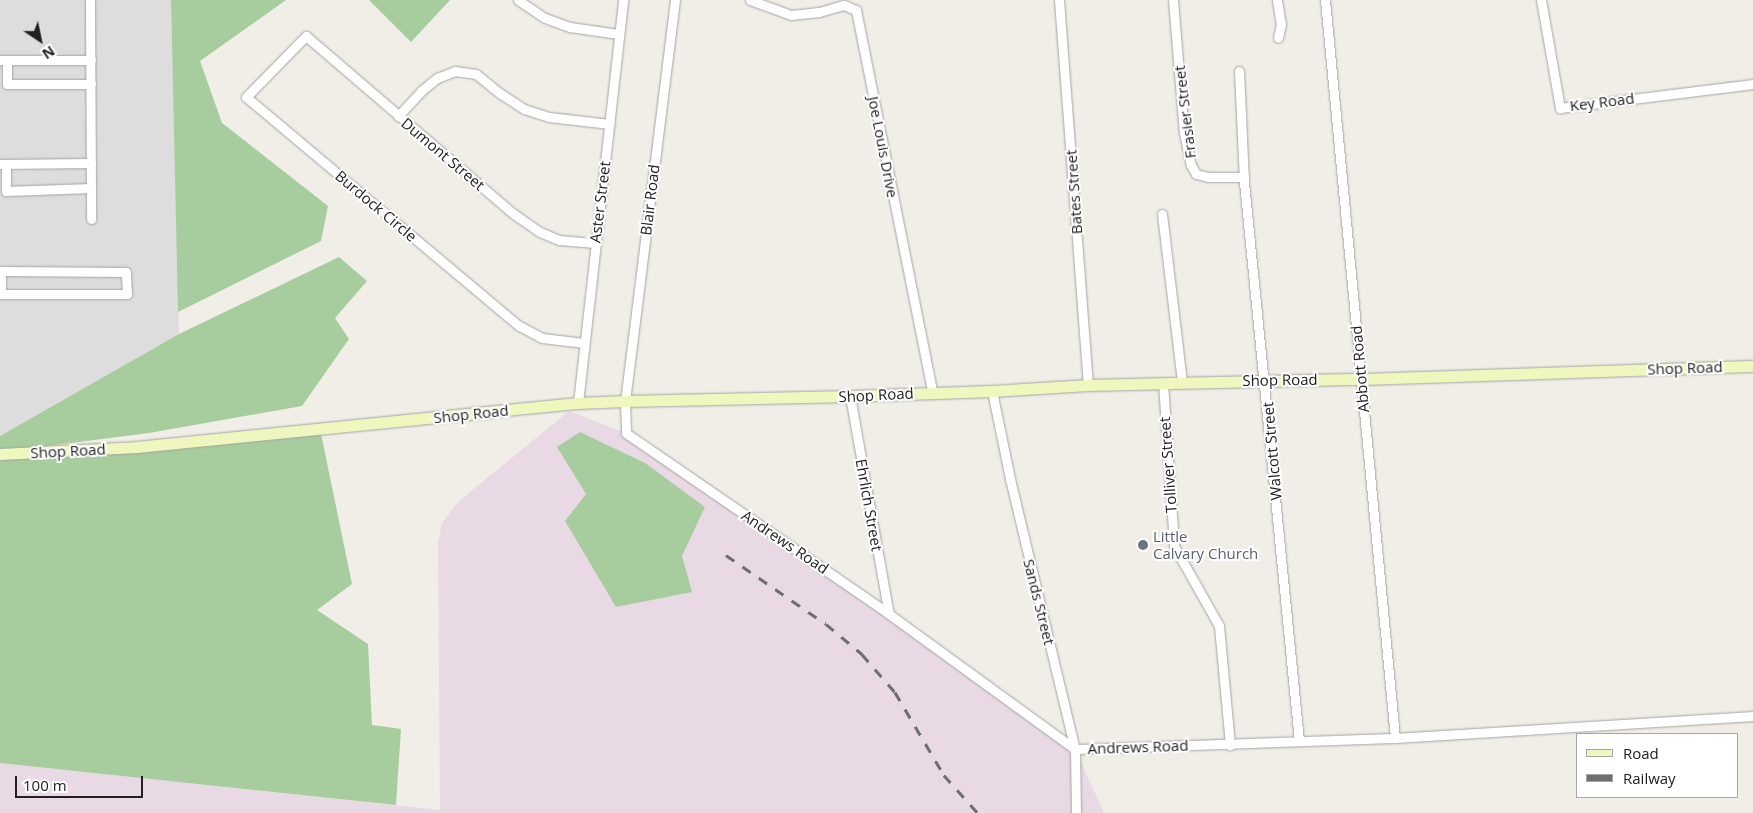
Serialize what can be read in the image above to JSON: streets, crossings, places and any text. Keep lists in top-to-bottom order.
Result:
{
  "streets": {
    "street": [
      "Key Road",
      "Frasier Street",
      "Joe Louis Drive",
      "Dumont Street",
      "Bates Street",
      "Blair Road",
      "Aster Street",
      "Burdock Circle",
      "Shop Road",
      "Abbott Road",
      "Walcott Street",
      "Tolliver Street",
      "Ehrlich Street",
      "Andrews Road",
      "Sands Street"
    ]
  },
  "crossings": [
    ["Frasier Street", "Walcott Street"],
    ["Joe Louis Drive", "Shop Road"],
    ["Dumont Street", "Aster Street"],
    ["Dumont Street", "Burdock Circle"],
    ["Bates Street", "Shop Road"],
    ["Blair Road", "Shop Road"],
    ["Blair Road", "Andrews Road"],
    ["Aster Street", "Burdock Circle"],
    ["Aster Street", "Shop Road"],
    ["Shop Road", "Abbott Road"],
    ["Shop Road", "Walcott Street"],
    ["Shop Road", "Tolliver Street"],
    ["Shop Road", "Ehrlich Street"],
    ["Shop Road", "Andrews Road"],
    ["Shop Road", "Sands Street"],
    ["Abbott Road", "Andrews Road"],
    ["Walcott Street", "Andrews Road"],
    ["Tolliver Street", "Andrews Road"],
    ["Ehrlich Street", "Andrews Road"],
    ["Andrews Road", "Sands Street"]
  ],
  "places": ["Little Calvary Church"],
  "legend": ["Road", "Railway"],
  "scale_bar": "100 m",
  "north": "bottom right"
}
